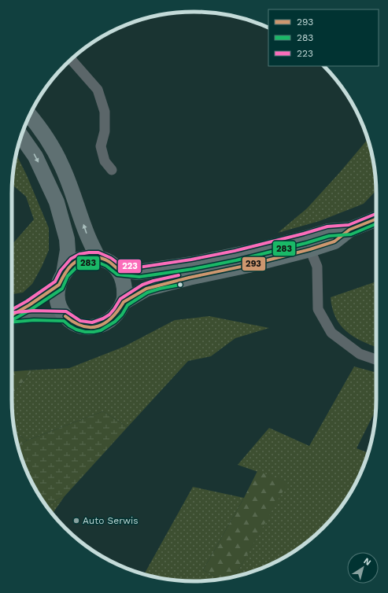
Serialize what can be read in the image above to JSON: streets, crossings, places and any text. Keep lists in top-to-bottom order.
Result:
{
  "places": ["Auto Serwis"],
  "lines": ["transit line 223", "transit line 293", "transit line 283"],
  "legend": ["293", "283", "223"],
  "north": "top right"
}
